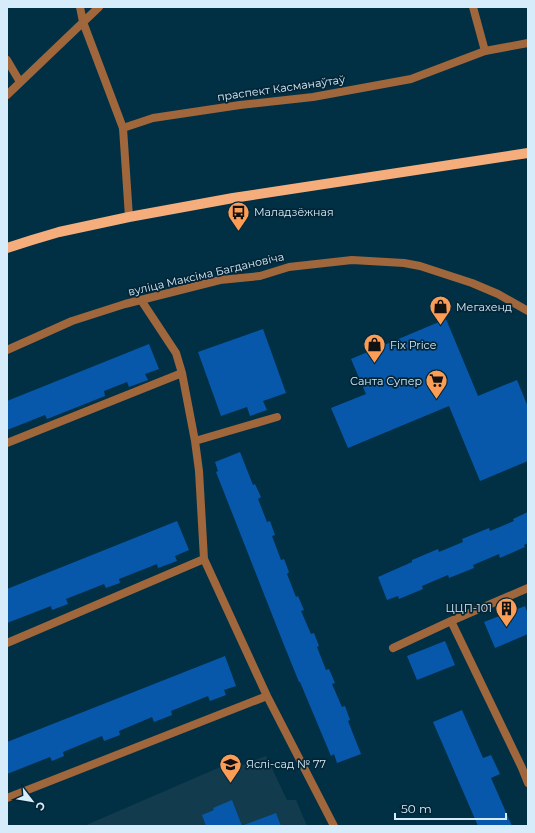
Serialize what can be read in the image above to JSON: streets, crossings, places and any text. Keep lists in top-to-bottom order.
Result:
{
  "streets": {
    "street": ["праспект Касманаўтаў", "вуліца Максіма Багдановіча"]
  },
  "places": {
    "bus stop": ["Маладзёжная"],
    "shop": ["Мегахенд", "Fix Price"],
    "supermarket": ["Санта Супер"],
    "building": ["ЦЦП-101"],
    "school or university": ["Яслі-сад № 77"]
  },
  "scale_bar": "50 m",
  "north": "bottom right"
}
